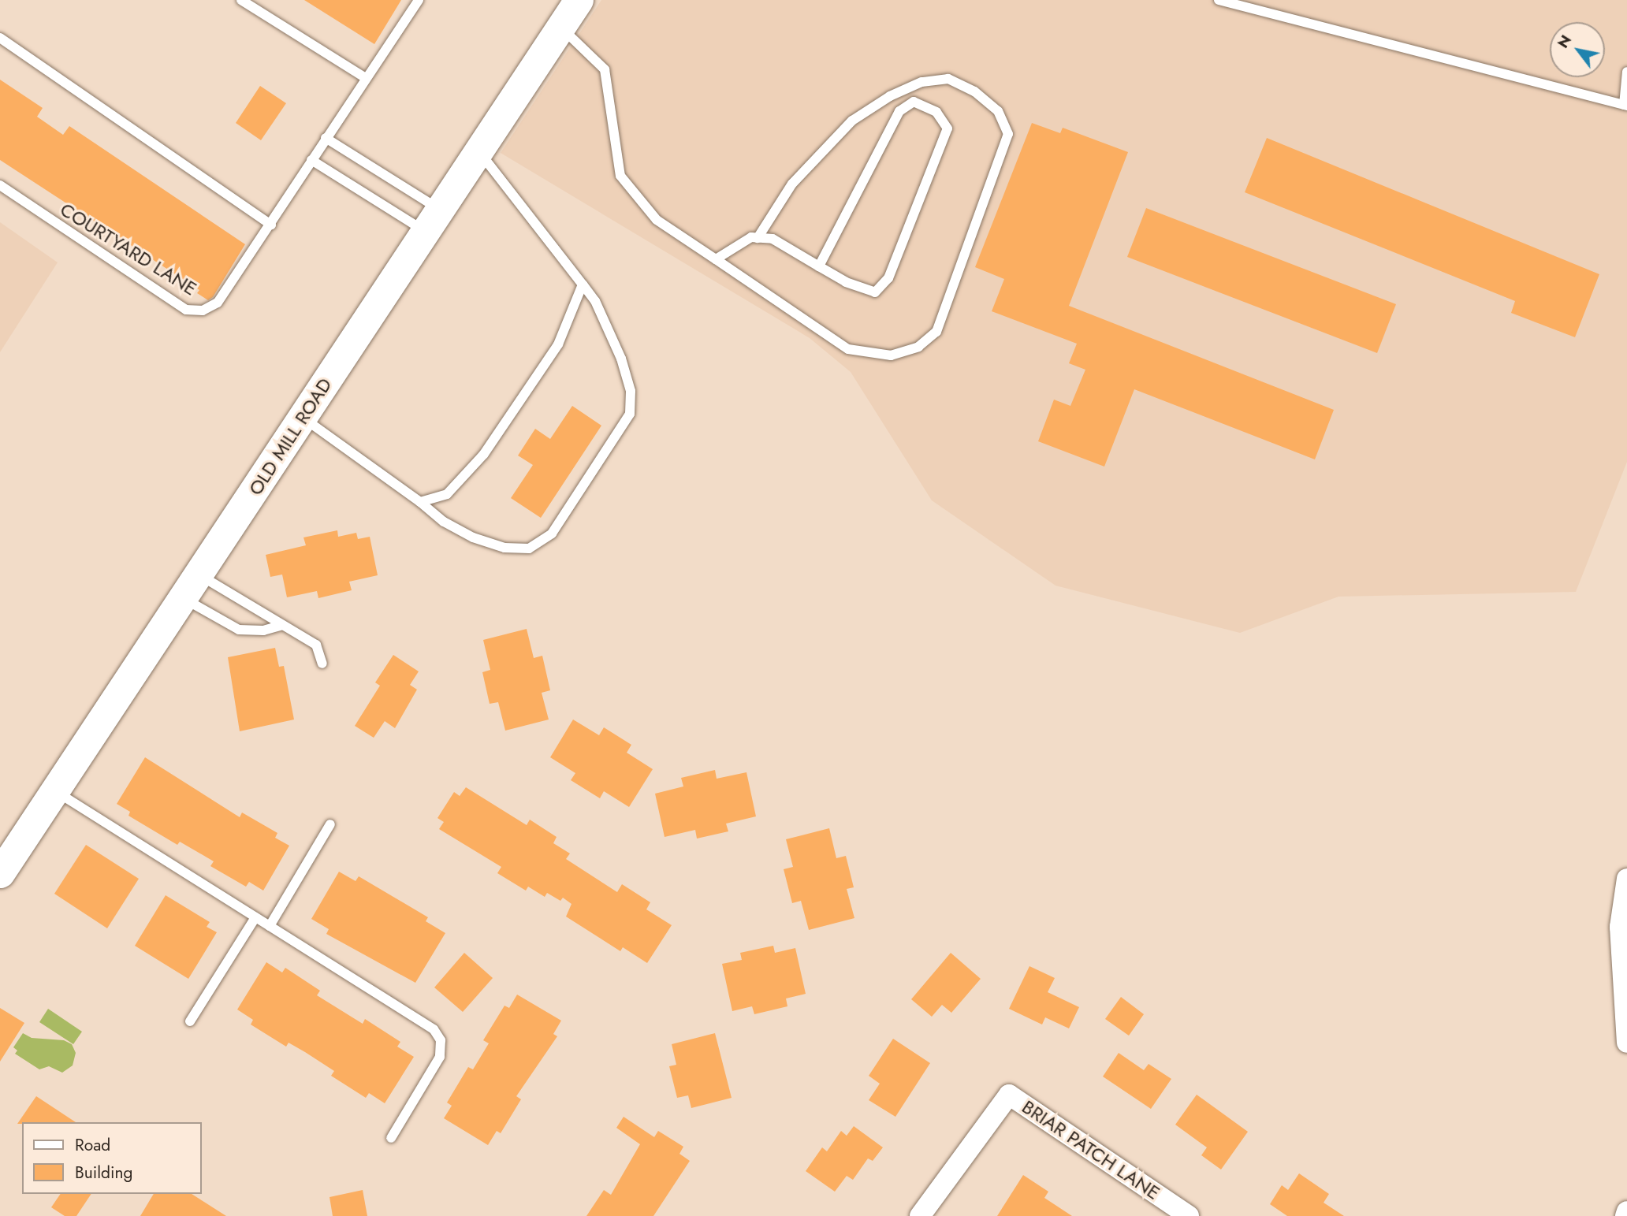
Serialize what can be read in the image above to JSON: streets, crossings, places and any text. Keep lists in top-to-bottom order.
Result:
{
  "streets": {
    "street": ["OLD MILL ROAD", "BRIAR PATCH LANE"],
    "lane": ["COURTYARD LANE"]
  },
  "legend": ["Road", "Building"],
  "north": "top left"
}
